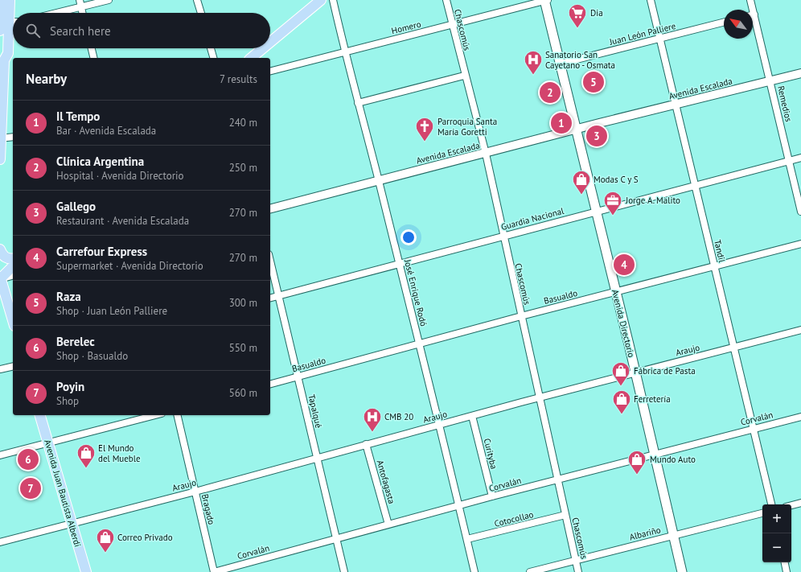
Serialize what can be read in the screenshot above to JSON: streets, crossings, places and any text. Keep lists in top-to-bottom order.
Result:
{
  "streets": {
    "main road": ["Avenida Directorio", "Avenida Juan Bautista Alberdi"],
    "street": [
      "Homero",
      "Chascomús",
      "Juan León Palliere",
      "Avenida Escalada",
      "Remedios",
      "Guardia Nacional",
      "Tandil",
      "José Enrique Rodó",
      "Basualdo",
      "Araujo",
      "Tapalqué",
      "Corvalán",
      "Curityba",
      "Antofagasta",
      "Bragado",
      "Cotocollao",
      "Albariño"
    ]
  },
  "crossings": [
    ["Homero", "Chascomús"],
    ["Homero", "José Enrique Rodó"],
    ["Homero", "Avenida Directorio"],
    ["Chascomús", "Avenida Escalada"],
    ["Chascomús", "Guardia Nacional"],
    ["Chascomús", "Basualdo"],
    ["Chascomús", "Araujo"],
    ["Chascomús", "Corvalán"],
    ["Chascomús", "Cotocollao"],
    ["Chascomús", "Albariño"],
    ["Juan León Palliere", "Tandil"],
    ["Juan León Palliere", "Avenida Directorio"],
    ["Avenida Escalada", "Remedios"],
    ["Avenida Escalada", "Tandil"],
    ["Avenida Escalada", "José Enrique Rodó"],
    ["Avenida Escalada", "Avenida Directorio"],
    ["Remedios", "Guardia Nacional"],
    ["Guardia Nacional", "Tandil"],
    ["Guardia Nacional", "José Enrique Rodó"],
    ["Guardia Nacional", "Avenida Directorio"],
    ["Guardia Nacional", "Tapalqué"],
    ["Tandil", "Basualdo"],
    ["Tandil", "Araujo"],
    ["Tandil", "Corvalán"],
    ["José Enrique Rodó", "Basualdo"],
    ["José Enrique Rodó", "Araujo"],
    ["José Enrique Rodó", "Corvalán"],
    ["José Enrique Rodó", "Cotocollao"],
    ["Basualdo", "Avenida Directorio"],
    ["Basualdo", "Tapalqué"],
    ["Avenida Directorio", "Araujo"],
    ["Avenida Directorio", "Corvalán"],
    ["Avenida Directorio", "Albariño"],
    ["Araujo", "Tapalqué"],
    ["Araujo", "Curityba"],
    ["Araujo", "Antofagasta"],
    ["Araujo", "Avenida Juan Bautista Alberdi"],
    ["Araujo", "Bragado"],
    ["Tapalqué", "Corvalán"],
    ["Corvalán", "Curityba"],
    ["Corvalán", "Antofagasta"],
    ["Corvalán", "Bragado"]
  ],
  "places": {
    "supermarket": ["Dia"],
    "hospital": ["Sanatorio San Cayetano - Osmata", "CMB 20"],
    "church": ["Parroquia Santa María Goretti"],
    "shop": [
      "Modas C y S",
      "Fábrica de Pasta",
      "Ferretería",
      "El Mundo del Mueble",
      "Mundo Auto",
      "Correo Privado"
    ],
    "office": ["Jorge A. Malito"]
  },
  "north": "top left",
  "page": {
    "search": "Search here",
    "heading": ["Nearby", "7 results"],
    "pins": [
      "5",
      "2",
      "1",
      "3",
      "4",
      "6",
      "7"
    ],
    "list": [
      {
        "mark": "1",
        "name": "Il Tempo",
        "note": "Bar · Avenida Escalada",
        "value": "240 m"
      },
      {
        "mark": "2",
        "name": "Clínica Argentina",
        "note": "Hospital · Avenida Directorio",
        "value": "250 m"
      },
      {
        "mark": "3",
        "name": "Gallego",
        "note": "Restaurant · Avenida Escalada",
        "value": "270 m"
      },
      {
        "mark": "4",
        "name": "Carrefour Express",
        "note": "Supermarket · Avenida Directorio",
        "value": "270 m"
      },
      {
        "mark": "5",
        "name": "Raza",
        "note": "Shop · Juan León Palliere",
        "value": "300 m"
      },
      {
        "mark": "6",
        "name": "Berelec",
        "note": "Shop · Basualdo",
        "value": "550 m"
      },
      {
        "mark": "7",
        "name": "Poyin",
        "note": "Shop",
        "value": "560 m"
      }
    ],
    "map_buttons": ["+", "−"]
  }
}
